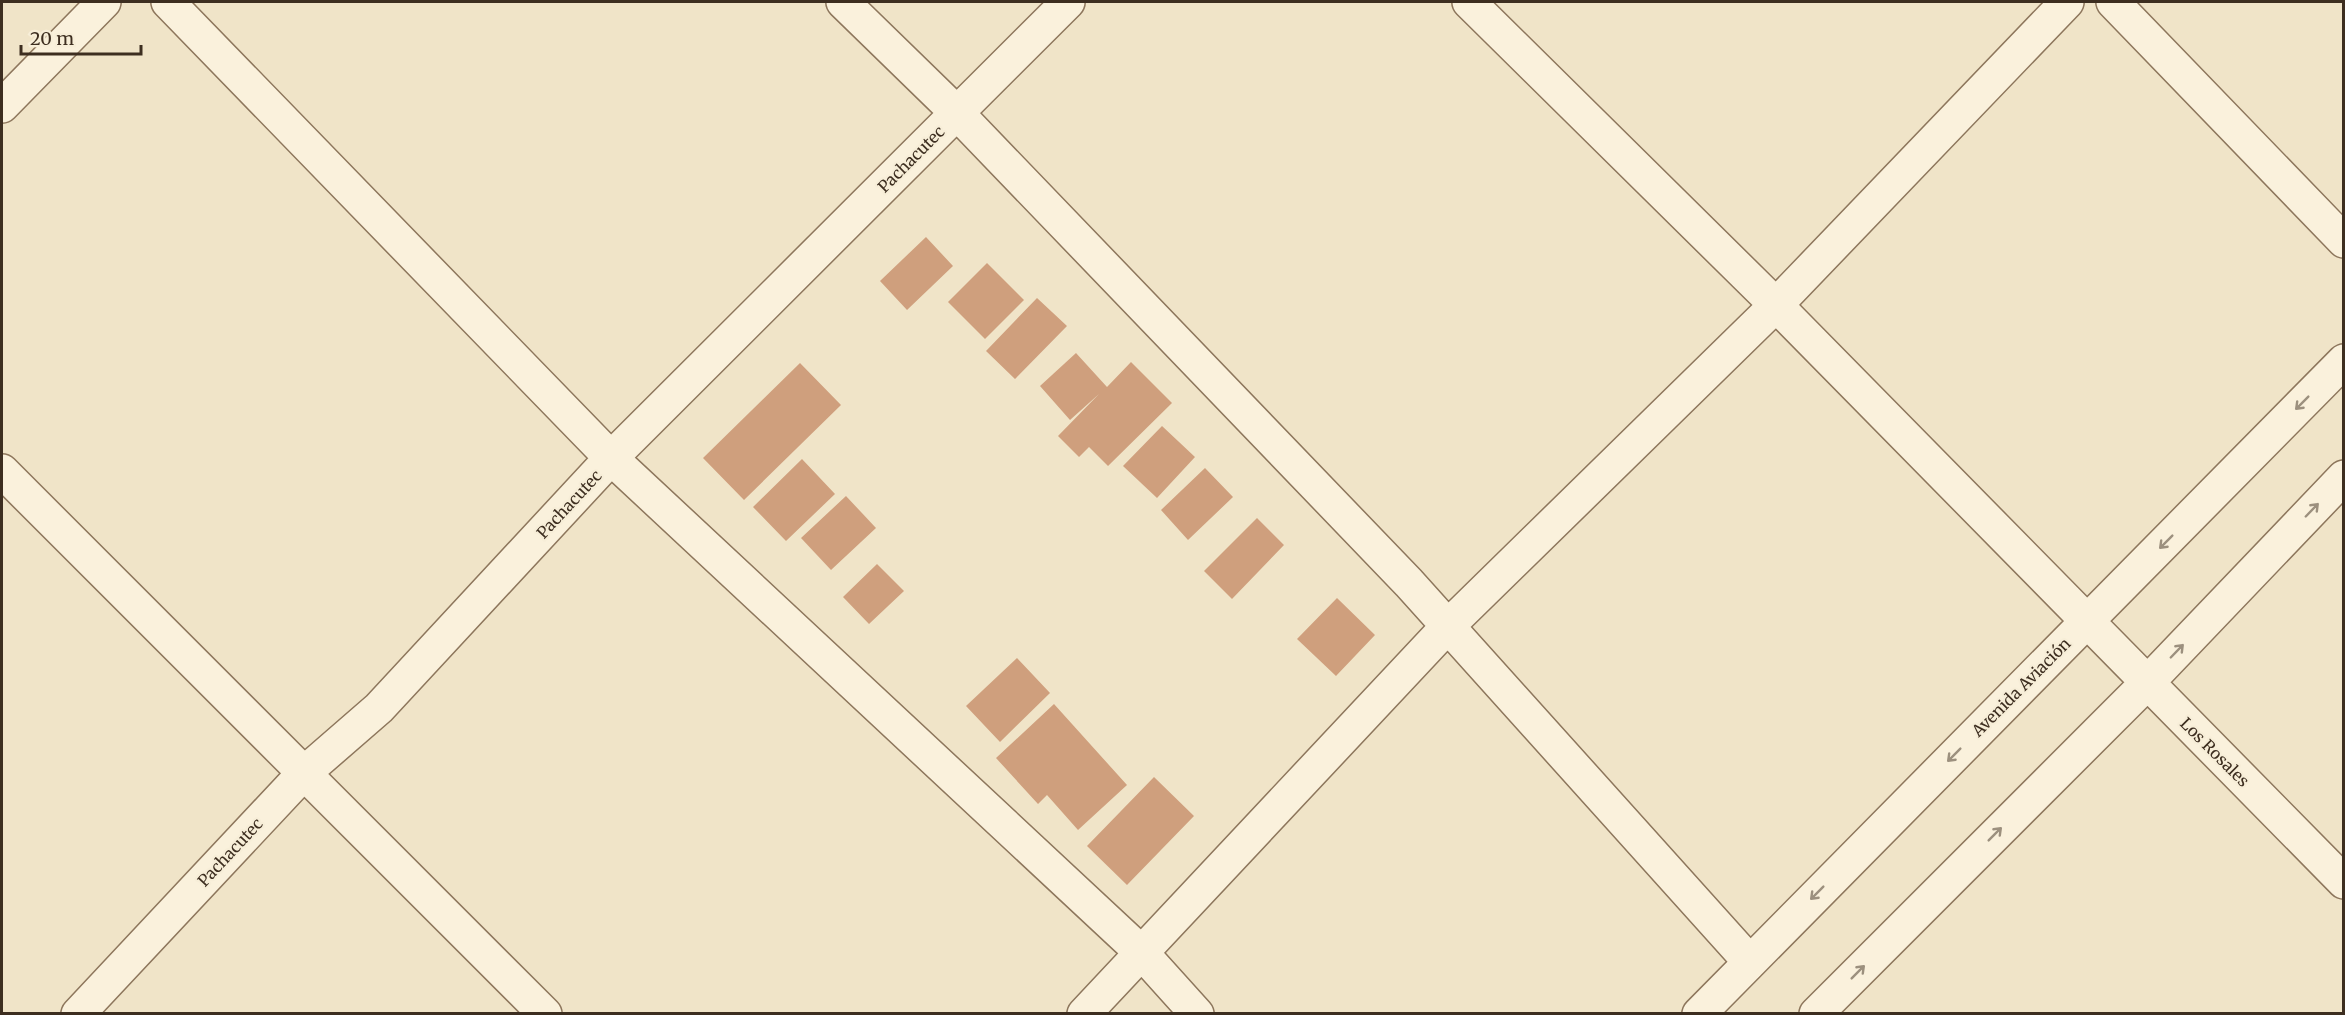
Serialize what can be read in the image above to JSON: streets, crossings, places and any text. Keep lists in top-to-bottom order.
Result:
{
  "streets": {
    "street": ["Pachacutec", "Avenida Aviación", "Los Rosales"]
  },
  "crossings": [
    ["Avenida Aviación", "Los Rosales"]
  ],
  "scale_bar": "20 m"
}
